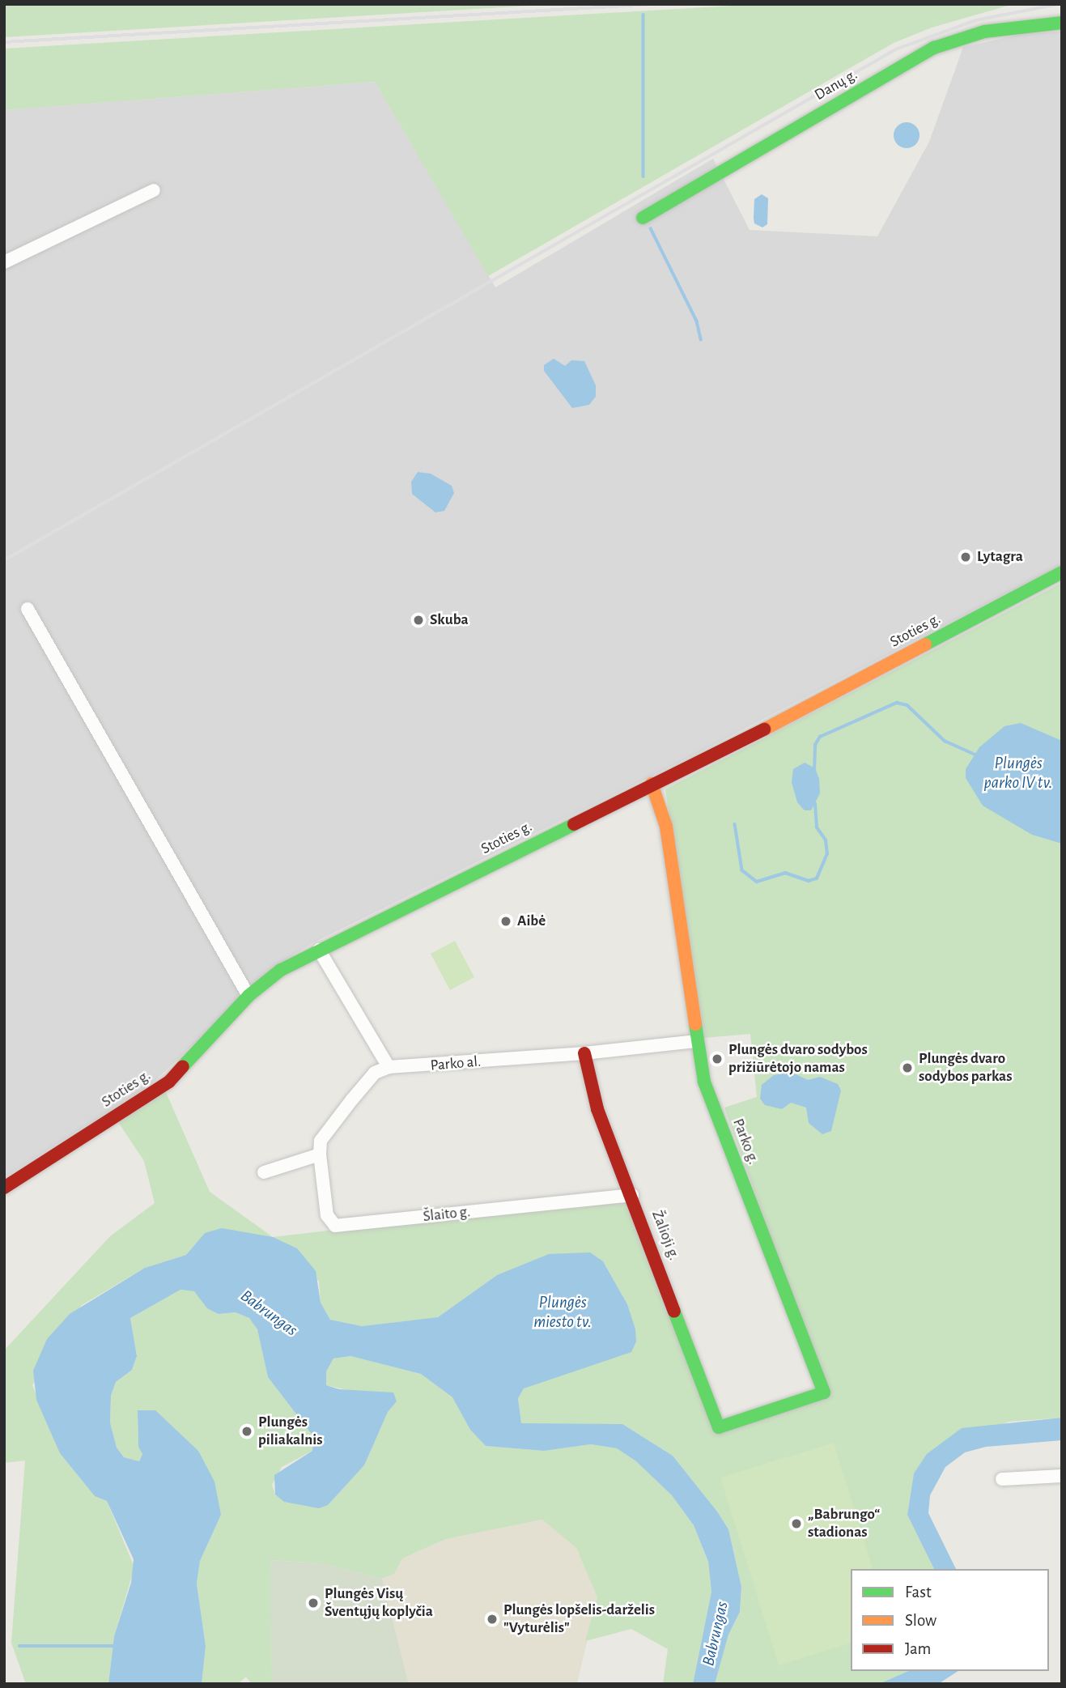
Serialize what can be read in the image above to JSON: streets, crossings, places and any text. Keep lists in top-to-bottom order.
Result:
{
  "streets": {
    "street": [
      "Danų g.",
      "Stoties g.",
      "Parko al.",
      "Parko g.",
      "Šlaito g.",
      "Žalioji g."
    ]
  },
  "crossings": [
    ["Stoties g.", "Parko g."],
    ["Parko al.", "Parko g."],
    ["Parko al.", "Žalioji g."],
    ["Parko g.", "Žalioji g."],
    ["Šlaito g.", "Žalioji g."]
  ],
  "water": ["Plungės parko IV tv.", "Plungės miesto tv.", "Babrungas"],
  "places": [
    "Lytagra",
    "Skuba",
    "Aibė",
    "Plungės dvaro sodybos prižiūrėtojo namas",
    "Plungės dvaro sodybos parkas",
    "Plungės piliakalnis",
    "„Babrungo“ stadionas",
    "Plungės Visų Šventųjų koplyčia",
    "Plungės lopšelis-darželis \"Vyturėlis\""
  ],
  "legend": ["Fast", "Slow", "Jam"]
}
